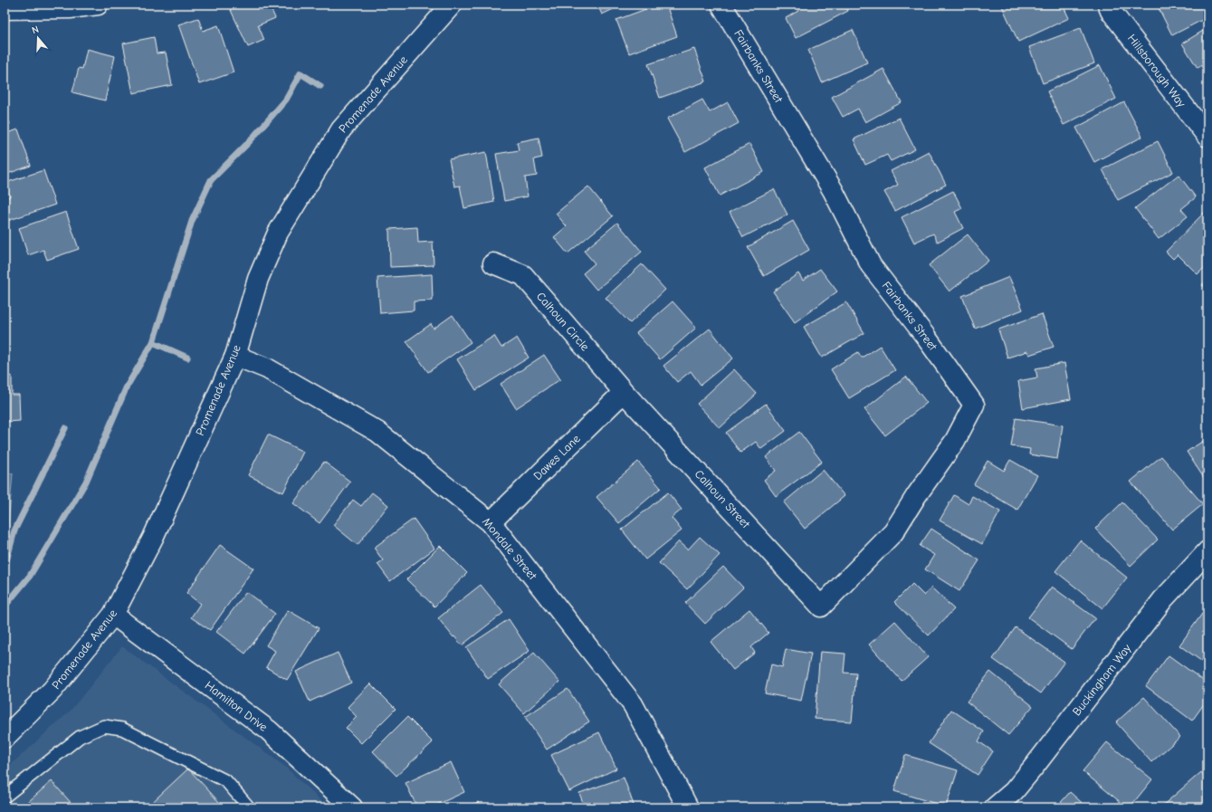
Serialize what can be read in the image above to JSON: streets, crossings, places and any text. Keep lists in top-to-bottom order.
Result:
{
  "streets": {
    "street": [
      "Fairbanks Street",
      "Hillsborough Way",
      "Promenade Avenue",
      "Calhoun Circle",
      "Dawes Lane",
      "Calhoun Street",
      "Mondale Street",
      "Buckingham Way",
      "Hamilton Drive"
    ]
  },
  "crossings": [
    ["Fairbanks Street", "Calhoun Street"],
    ["Promenade Avenue", "Mondale Street"],
    ["Promenade Avenue", "Hamilton Drive"],
    ["Calhoun Circle", "Dawes Lane"],
    ["Calhoun Circle", "Calhoun Street"],
    ["Dawes Lane", "Calhoun Street"],
    ["Dawes Lane", "Mondale Street"]
  ],
  "north": "top"
}
